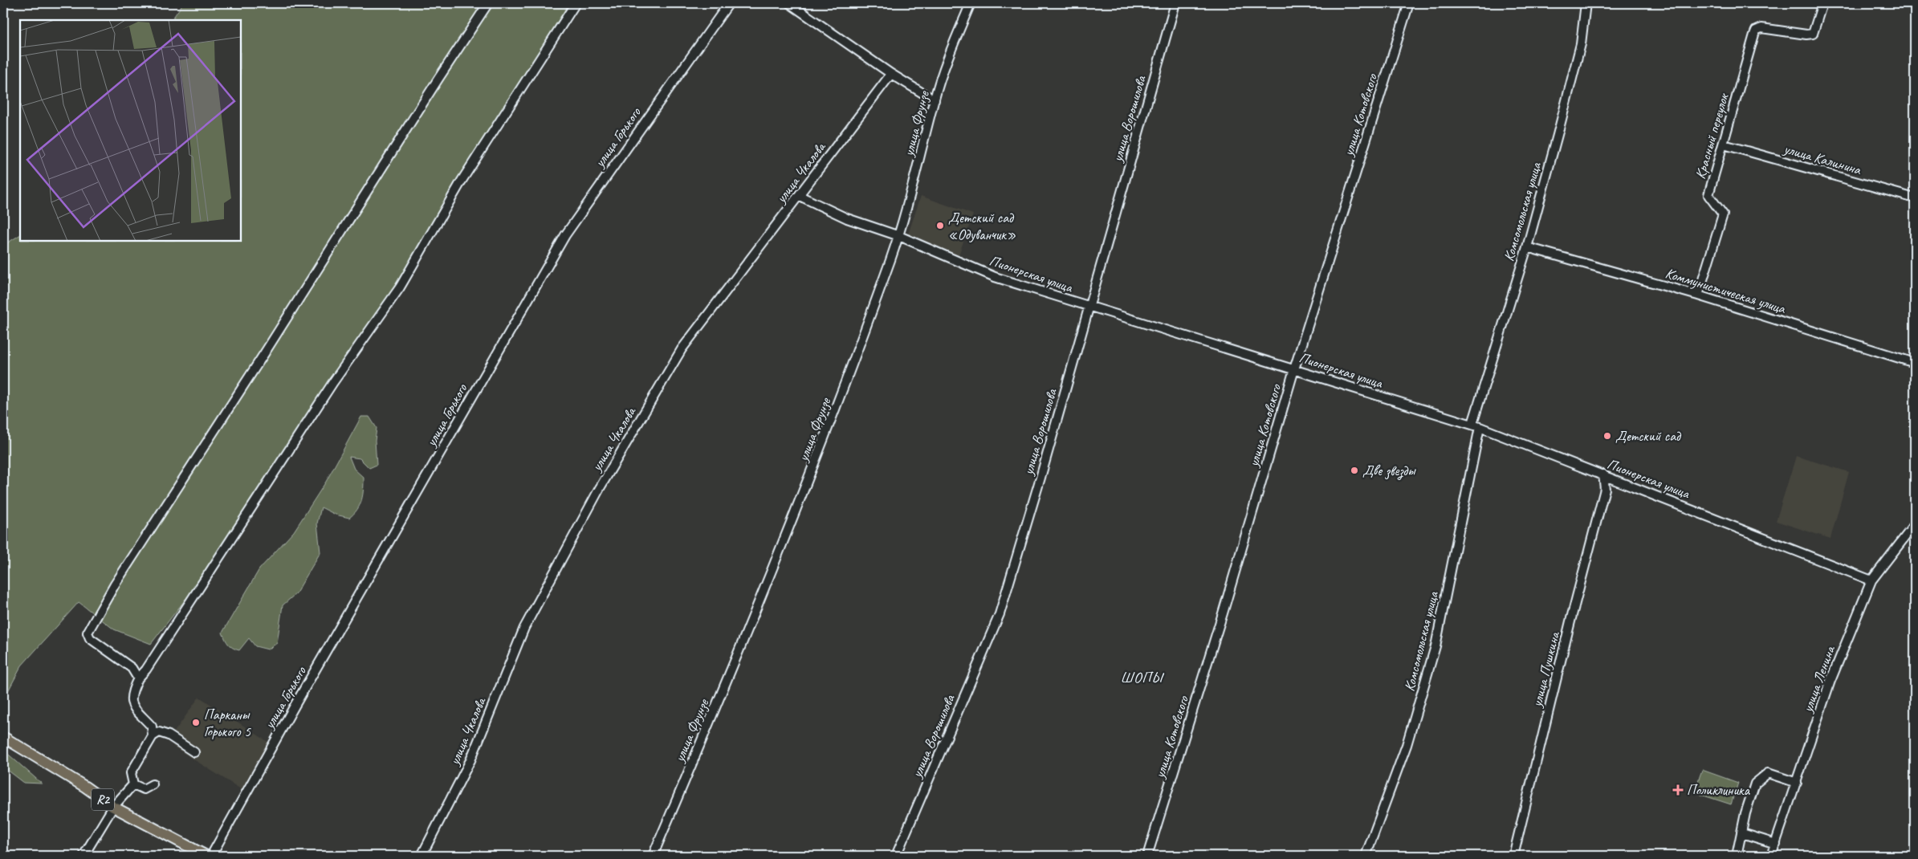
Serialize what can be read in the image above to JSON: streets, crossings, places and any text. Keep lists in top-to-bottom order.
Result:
{
  "streets": {
    "main road": ["R2"],
    "street": [
      "улица Котовского",
      "улица Ворошилова",
      "улица Фрунзе",
      "Красный переулок",
      "улица Горького",
      "улица Калинина",
      "улица Чкалова",
      "Комсомольская улица",
      "Пионерская улица",
      "Коммунистическая улица",
      "улица Пушкина",
      "улица Ленина"
    ]
  },
  "crossings": [
    ["улица Котовского", "Пионерская улица"],
    ["улица Ворошилова", "Пионерская улица"],
    ["улица Фрунзе", "Пионерская улица"],
    ["Красный переулок", "улица Калинина"],
    ["Красный переулок", "Коммунистическая улица"],
    ["улица Чкалова", "Пионерская улица"],
    ["Комсомольская улица", "Пионерская улица"],
    ["Комсомольская улица", "Коммунистическая улица"],
    ["Пионерская улица", "улица Пушкина"],
    ["Пионерская улица", "улица Ленина"]
  ],
  "districts": ["ШОПЫ"],
  "places": {
    "other": [
      "Детский сад «Одуванчик»",
      "Детский сад",
      "Две звезды",
      "Парканы Горького 5"
    ],
    "health": ["Поликлиника"]
  }
}
